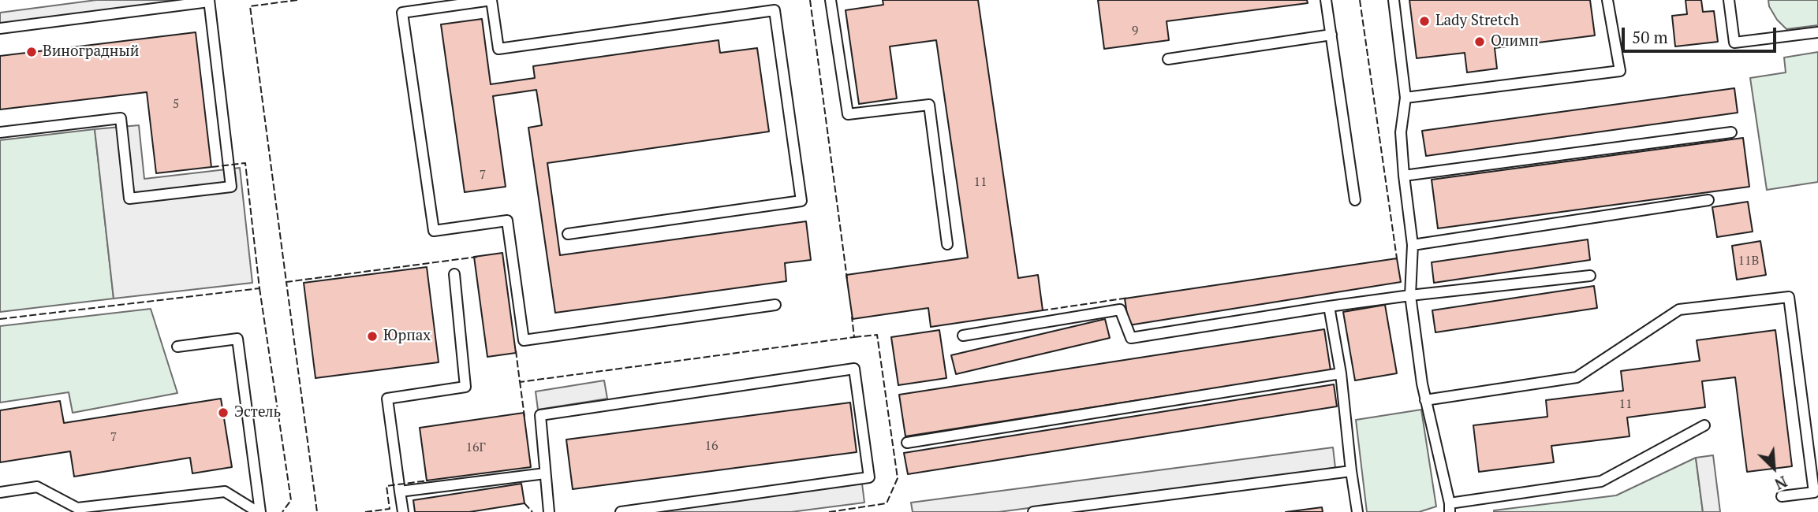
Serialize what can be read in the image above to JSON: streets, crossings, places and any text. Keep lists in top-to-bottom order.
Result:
{
  "places": [
    "Lady Stretch",
    "Олимп",
    "Виноградный",
    "Юрпах",
    "Эстель"
  ],
  "house_numbers": [
    "9",
    "5",
    "7",
    "11",
    "11В",
    "11",
    "7",
    "16",
    "16Г"
  ],
  "scale_bar": "50 m",
  "north": "bottom right"
}
